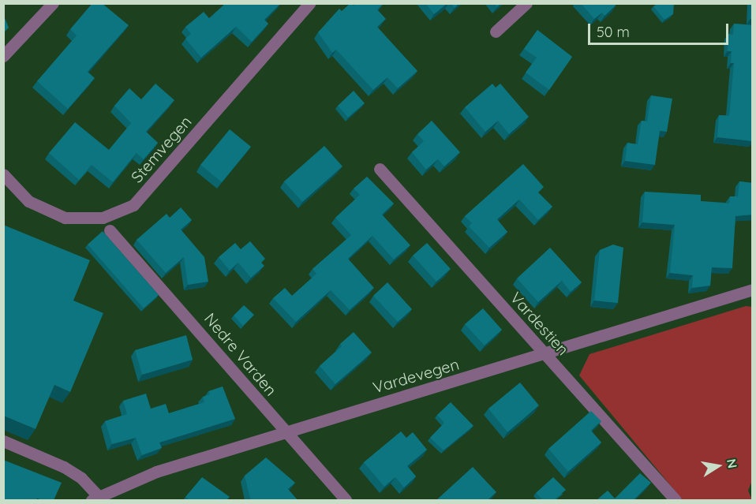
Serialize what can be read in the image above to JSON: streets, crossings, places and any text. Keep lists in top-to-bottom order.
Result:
{
  "streets": {
    "street": [
      "Stemvegen",
      "Vardestien",
      "Nedre Varden",
      "Vardevegen"
    ]
  },
  "crossings": [
    ["Vardestien", "Vardevegen"],
    ["Nedre Varden", "Vardevegen"]
  ],
  "scale_bar": "50 m",
  "north": "right"
}
